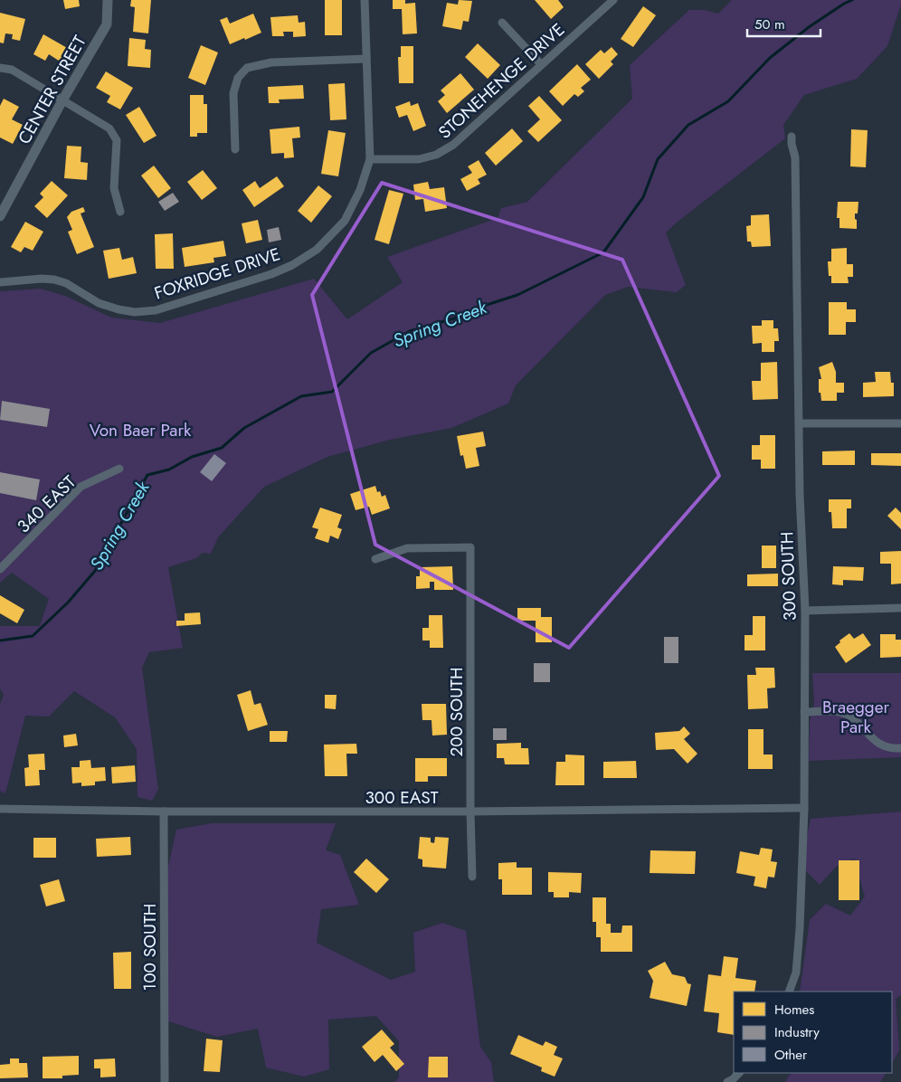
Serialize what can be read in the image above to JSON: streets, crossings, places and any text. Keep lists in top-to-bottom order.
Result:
{
  "streets": {
    "street": [
      "STONEHENGE DRIVE",
      "CENTER STREET",
      "FOXRIDGE DRIVE",
      "340 EAST",
      "300 SOUTH",
      "200 SOUTH",
      "300 EAST",
      "100 SOUTH"
    ]
  },
  "crossings": [
    ["STONEHENGE DRIVE", "FOXRIDGE DRIVE"],
    ["300 SOUTH", "300 EAST"],
    ["200 SOUTH", "300 EAST"],
    ["300 EAST", "100 SOUTH"]
  ],
  "water": ["Spring Creek"],
  "parks": ["Von Baer Park", "Braegger Park"],
  "legend": ["Homes", "Industry", "Other"],
  "scale_bar": "50 m"
}
